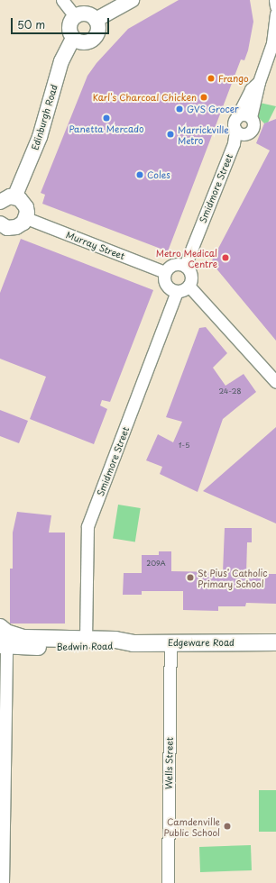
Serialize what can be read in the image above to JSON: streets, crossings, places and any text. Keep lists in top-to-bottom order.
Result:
{
  "streets": {
    "main road": ["Edgeware Road", "Bedwin Road"],
    "street": [
      "Edinburgh Road",
      "Smidmore Street",
      "Murray Street",
      "Wells Street"
    ]
  },
  "crossings": [
    ["Smidmore Street", "Murray Street"],
    ["Smidmore Street", "Bedwin Road"],
    ["Edgeware Road", "Bedwin Road"],
    ["Edgeware Road", "Wells Street"]
  ],
  "places": [
    "Frango",
    "Karl's Charcoal Chicken",
    "GVS Grocer",
    "Panetta Mercado",
    "Marrickville Metro",
    "Coles",
    "Metro Medical Centre",
    "St Pius' Catholic Primary School",
    "Camdenville Public School"
  ],
  "house_numbers": ["24-28", "1-5", "209A"],
  "scale_bar": "50 m"
}
